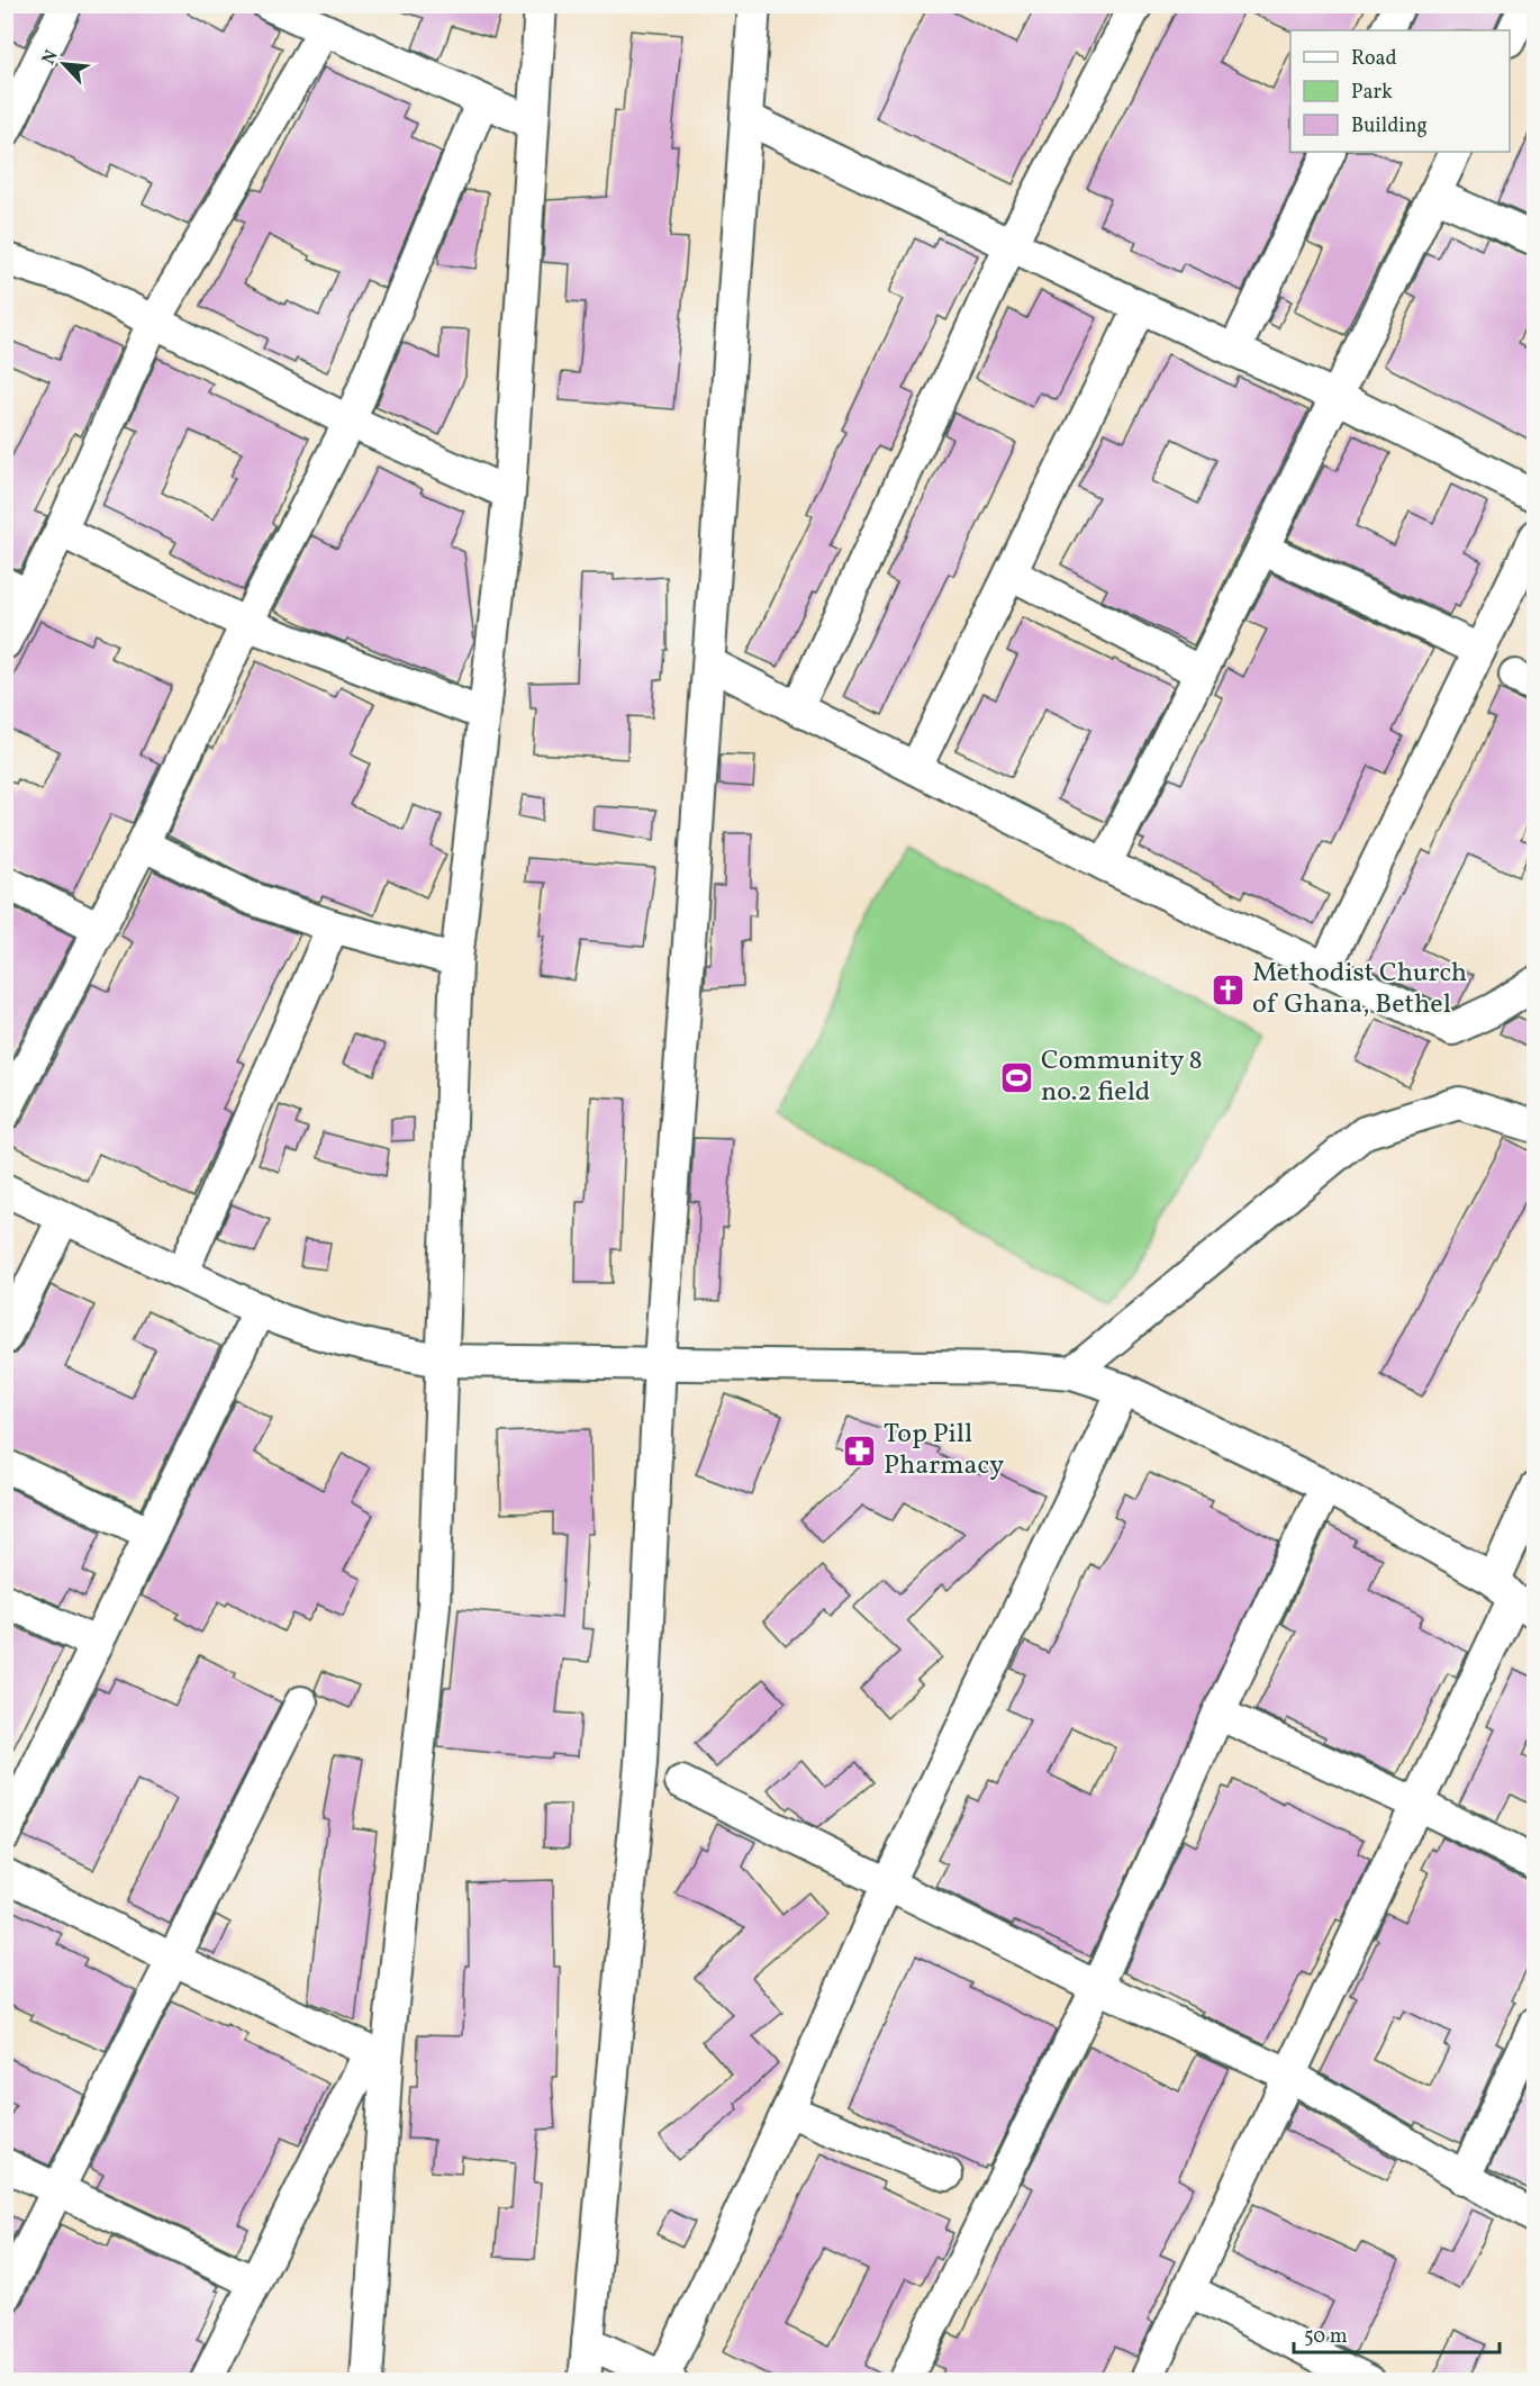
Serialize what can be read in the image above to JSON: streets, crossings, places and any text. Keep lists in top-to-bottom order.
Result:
{
  "places": {
    "church": ["Methodist Church of Ghana, Bethel"],
    "sports": ["Community 8 no.2 field"],
    "pharmacy": ["Top Pill Pharmacy"]
  },
  "legend": ["Road", "Park", "Building"],
  "scale_bar": "50 m",
  "north": "top left"
}
